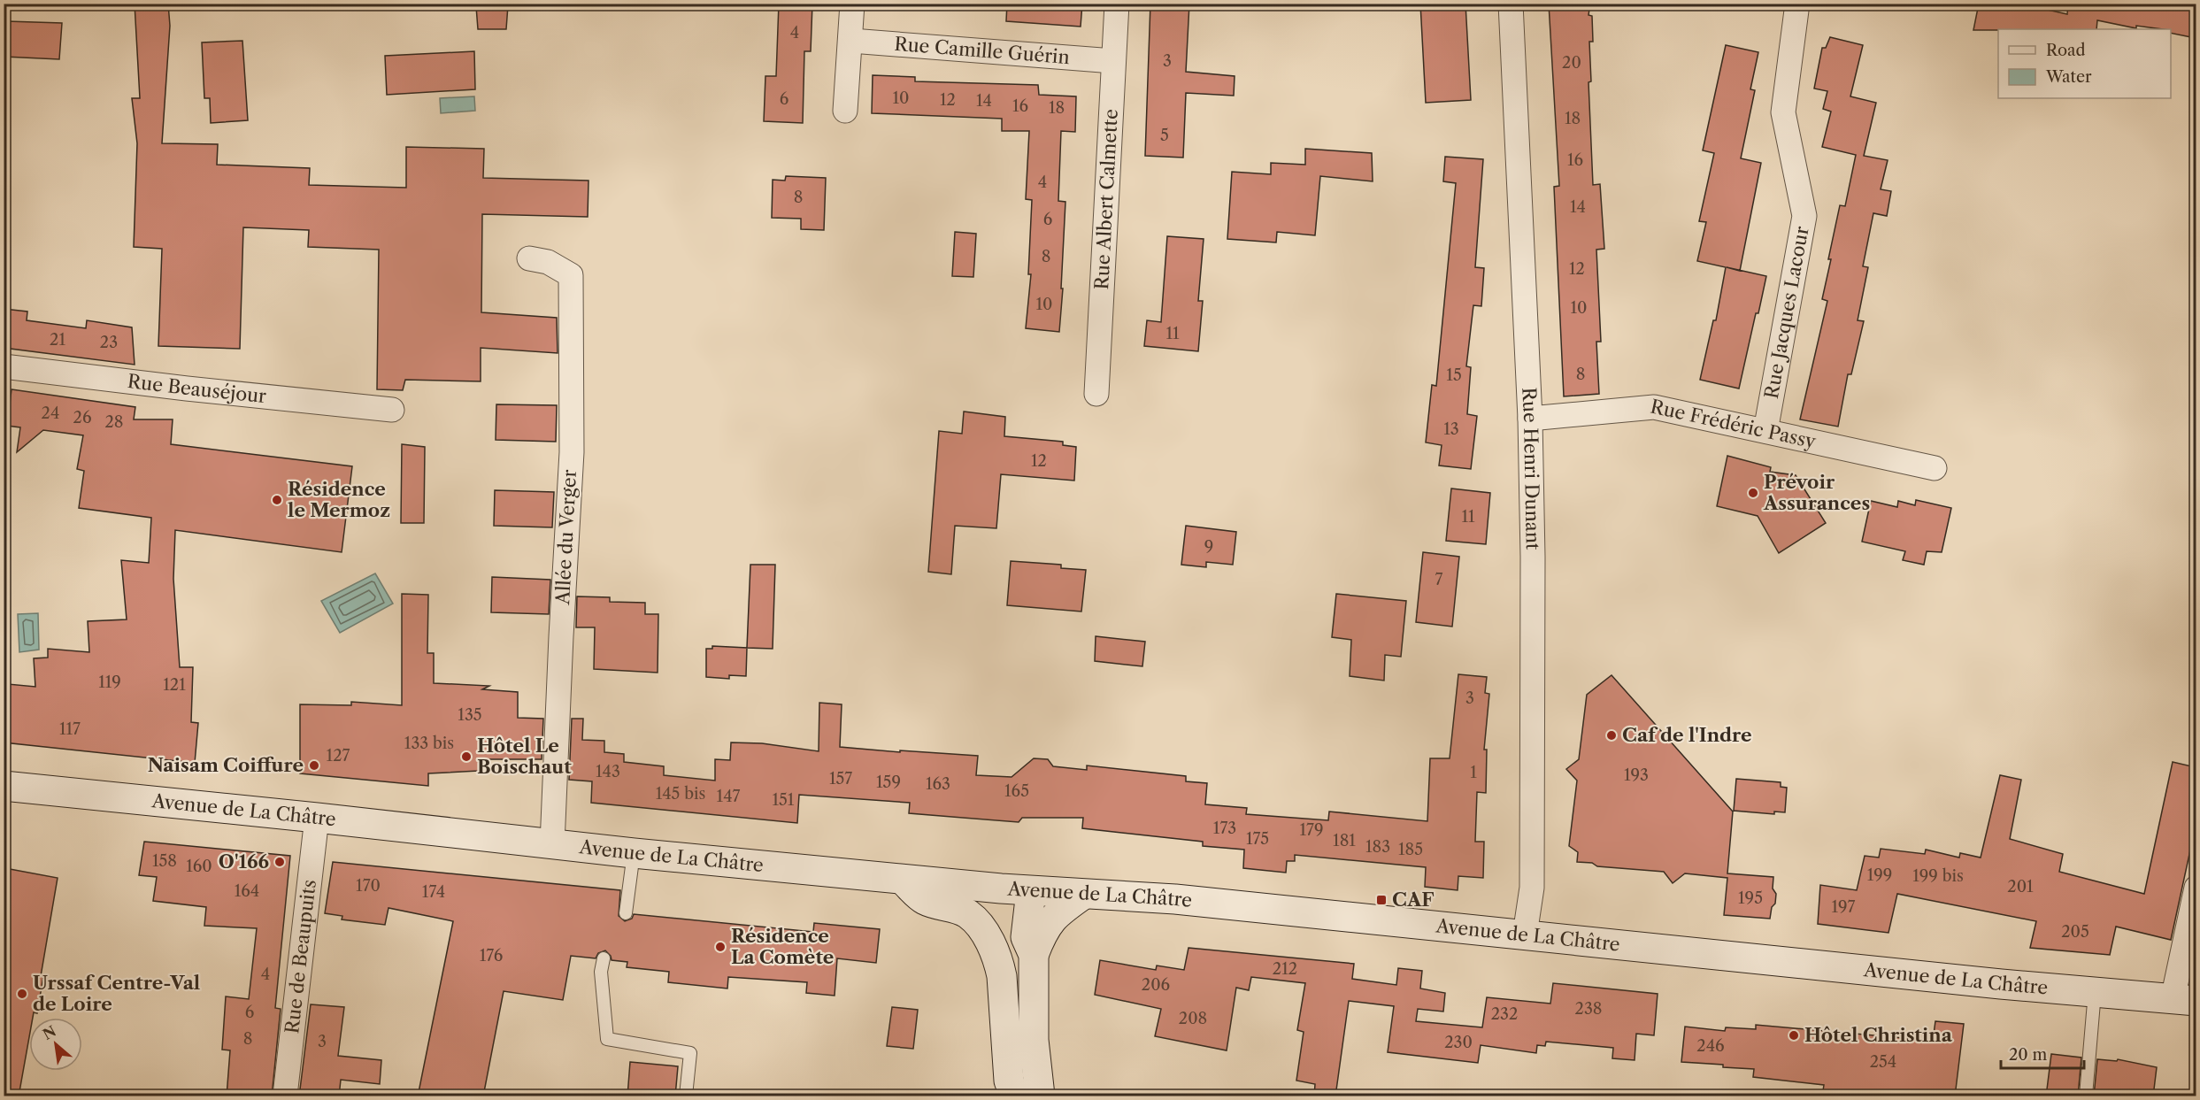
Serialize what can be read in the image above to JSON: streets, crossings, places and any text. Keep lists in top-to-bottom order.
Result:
{
  "streets": {
    "main road": ["Avenue de La Châtre"],
    "street": [
      "Rue Camille Guérin",
      "Rue Albert Calmette",
      "Rue Jacques Lacour",
      "Rue Beauséjour",
      "Rue Frédéric Passy",
      "Rue Henri Dunant",
      "Allée du Verger",
      "Rue de Beaupuits"
    ]
  },
  "crossings": [
    ["Rue Camille Guérin", "Rue Albert Calmette"],
    ["Rue Jacques Lacour", "Rue Frédéric Passy"],
    ["Rue Frédéric Passy", "Rue Henri Dunant"],
    ["Rue Henri Dunant", "Avenue de La Châtre"],
    ["Allée du Verger", "Avenue de La Châtre"],
    ["Avenue de La Châtre", "Rue de Beaupuits"]
  ],
  "places": {
    "other": [
      "Prévoir Assurances",
      "Résidence le Mermoz",
      "Caf de l'Indre",
      "Hôtel Le Boischaut",
      "Naisam Coiffure",
      "O'166",
      "Résidence La Comète",
      "Urssaf Centre-Val de Loire",
      "Hôtel Christina"
    ],
    "transit": ["CAF"]
  },
  "house_numbers": [
    "4",
    "3",
    "20",
    "10",
    "6",
    "12",
    "14",
    "16",
    "18",
    "18",
    "5",
    "16",
    "4",
    "8",
    "14",
    "6",
    "8",
    "12",
    "10",
    "10",
    "11",
    "21",
    "23",
    "8",
    "15",
    "24",
    "26",
    "28",
    "13",
    "12",
    "11",
    "9",
    "7",
    "119",
    "121",
    "3",
    "135",
    "117",
    "133 bis",
    "127",
    "143",
    "1",
    "193",
    "157",
    "159",
    "163",
    "165",
    "145 bis",
    "147",
    "151",
    "173",
    "179",
    "175",
    "181",
    "183",
    "185",
    "158",
    "160",
    "199",
    "199 bis",
    "170",
    "201",
    "164",
    "174",
    "195",
    "197",
    "205",
    "176",
    "212",
    "4",
    "206",
    "238",
    "6",
    "232",
    "208",
    "8",
    "3",
    "230",
    "246",
    "254"
  ],
  "legend": ["Road", "Water"],
  "scale_bar": "20 m",
  "north": "top left"
}
